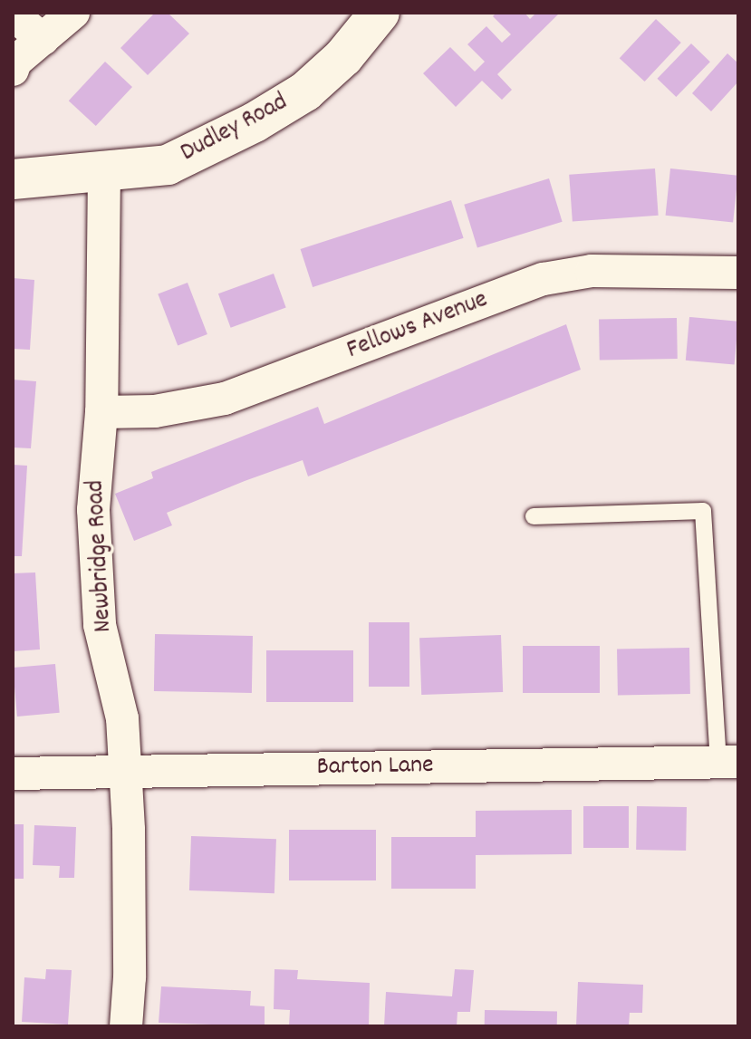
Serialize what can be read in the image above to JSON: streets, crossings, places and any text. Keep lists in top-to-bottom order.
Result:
{
  "streets": {
    "main road": ["Dudley Road"],
    "street": ["Fellows Avenue", "Newbridge Road", "Barton Lane"]
  },
  "crossings": [
    ["Dudley Road", "Newbridge Road"],
    ["Fellows Avenue", "Newbridge Road"],
    ["Newbridge Road", "Barton Lane"]
  ]
}
